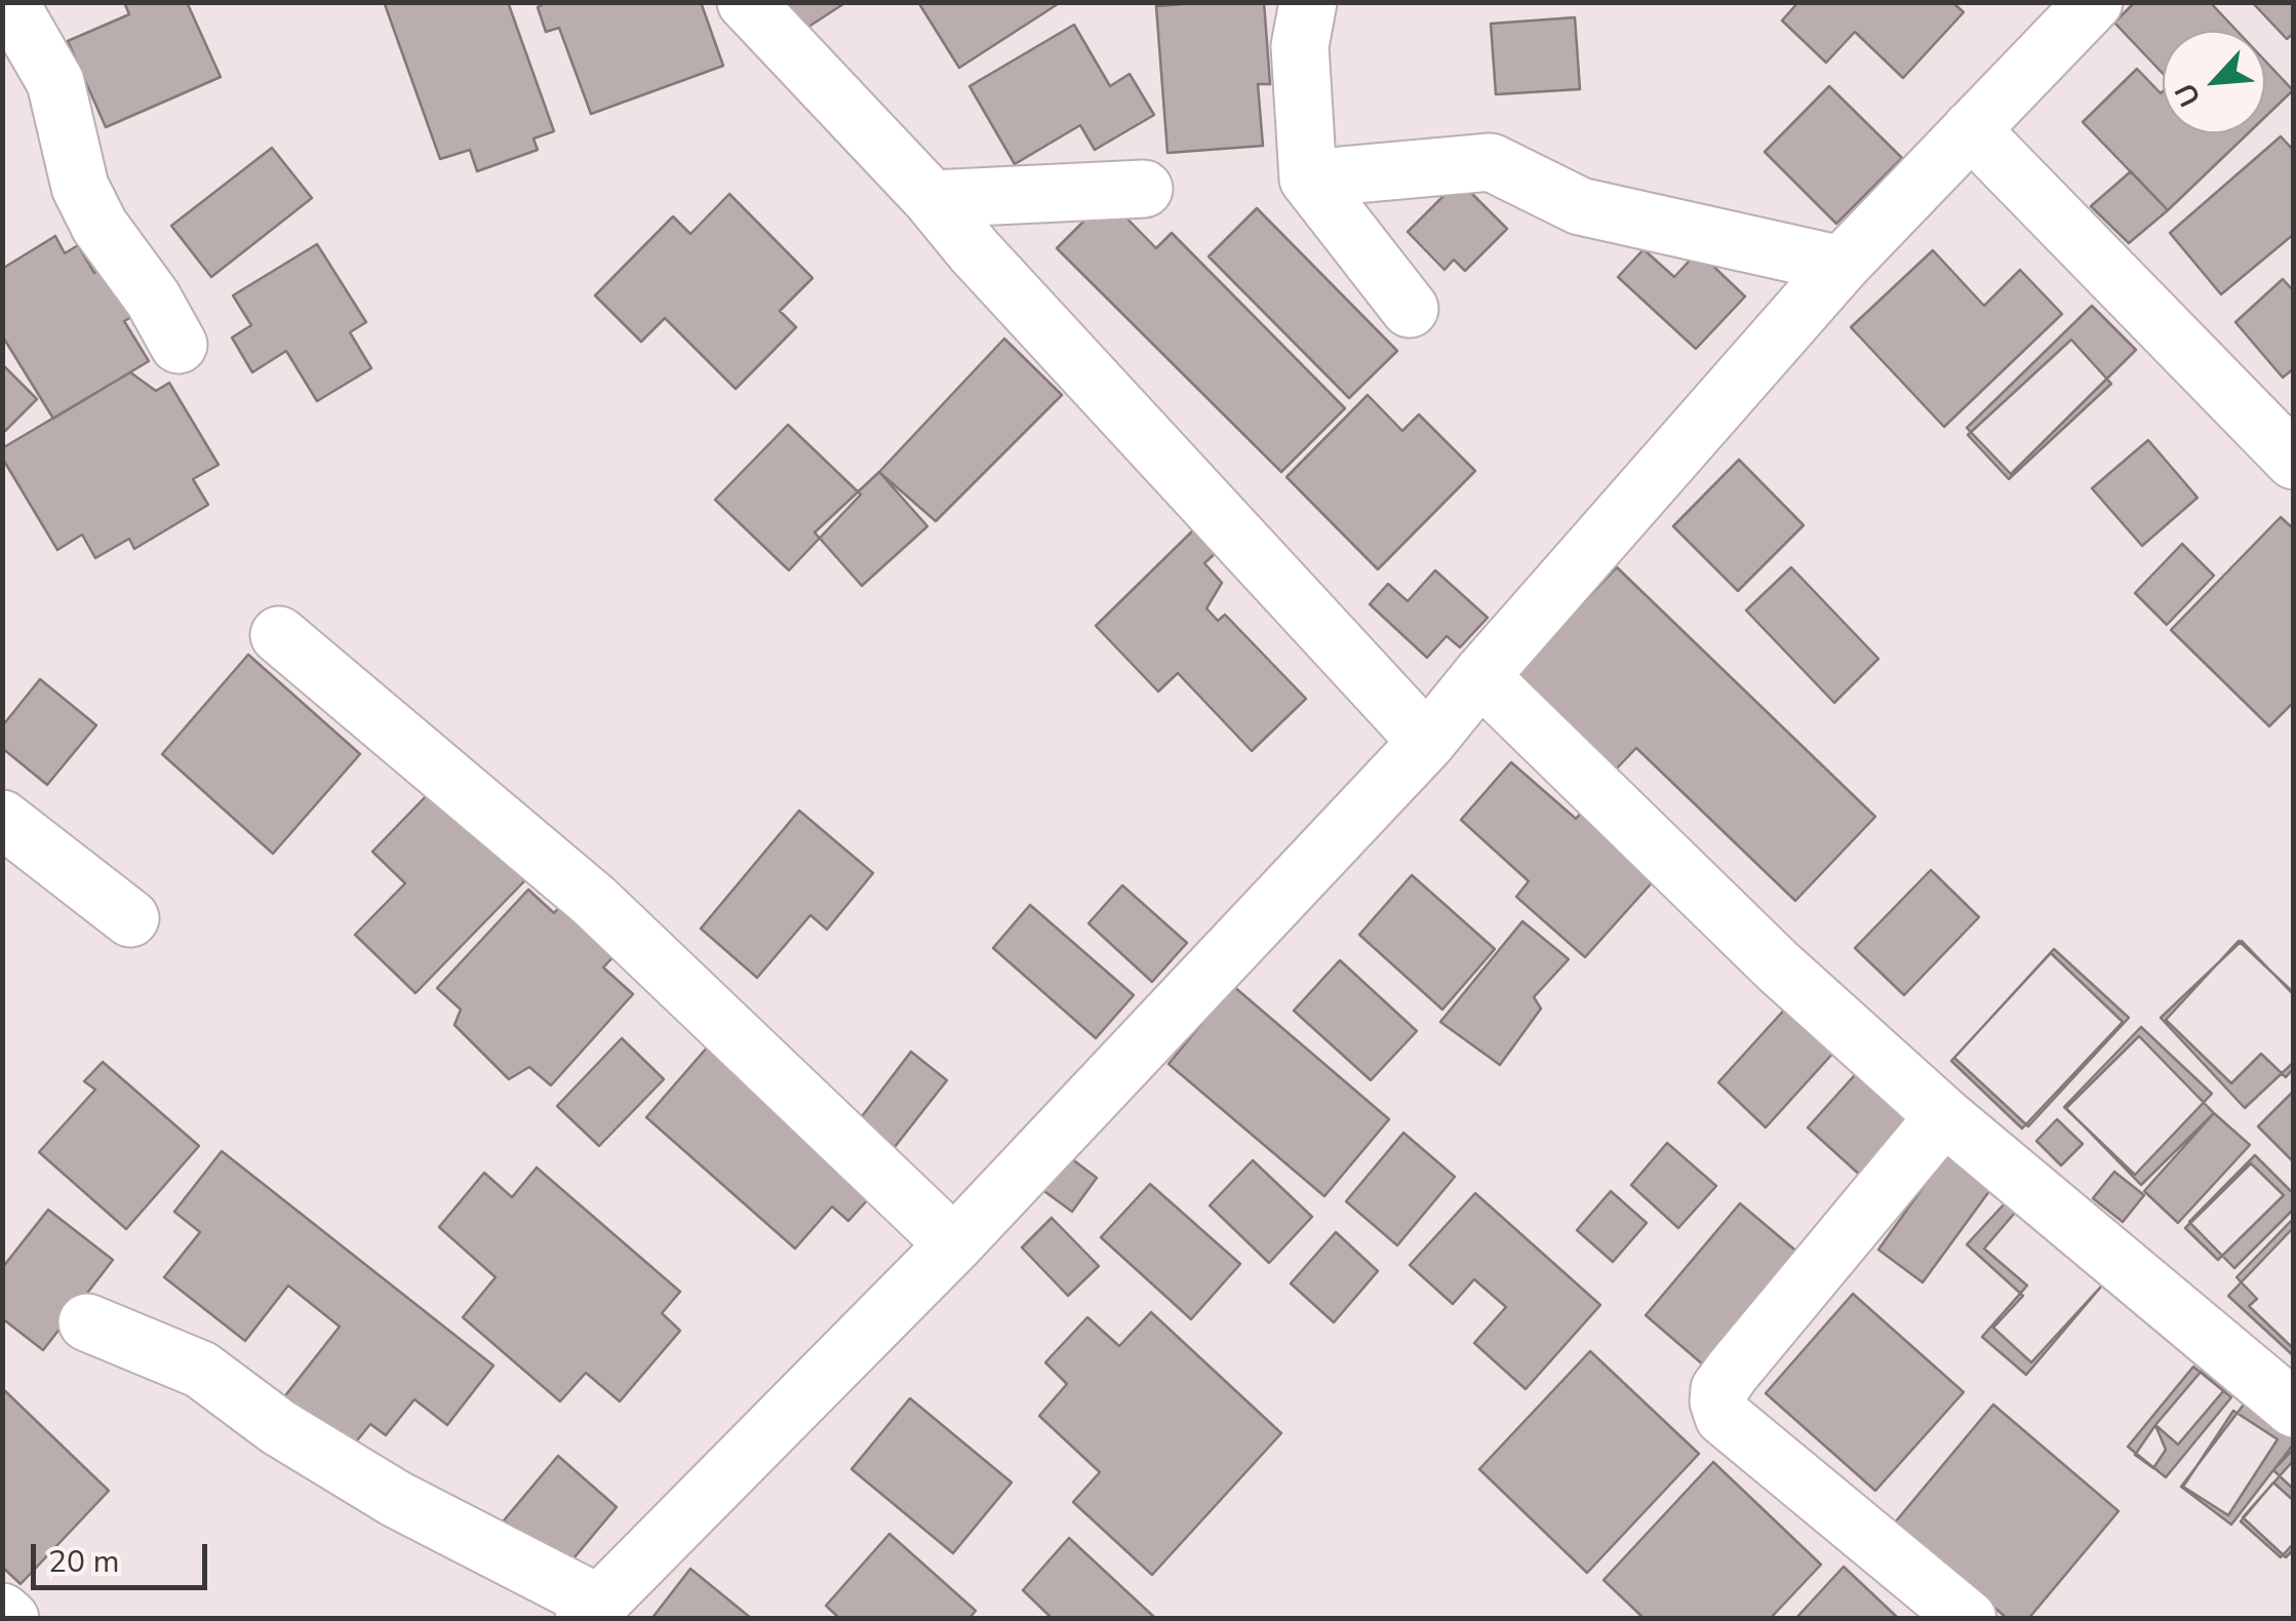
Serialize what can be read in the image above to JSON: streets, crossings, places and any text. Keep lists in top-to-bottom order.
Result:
{
  "scale_bar": "20 m",
  "north": "bottom left"
}
